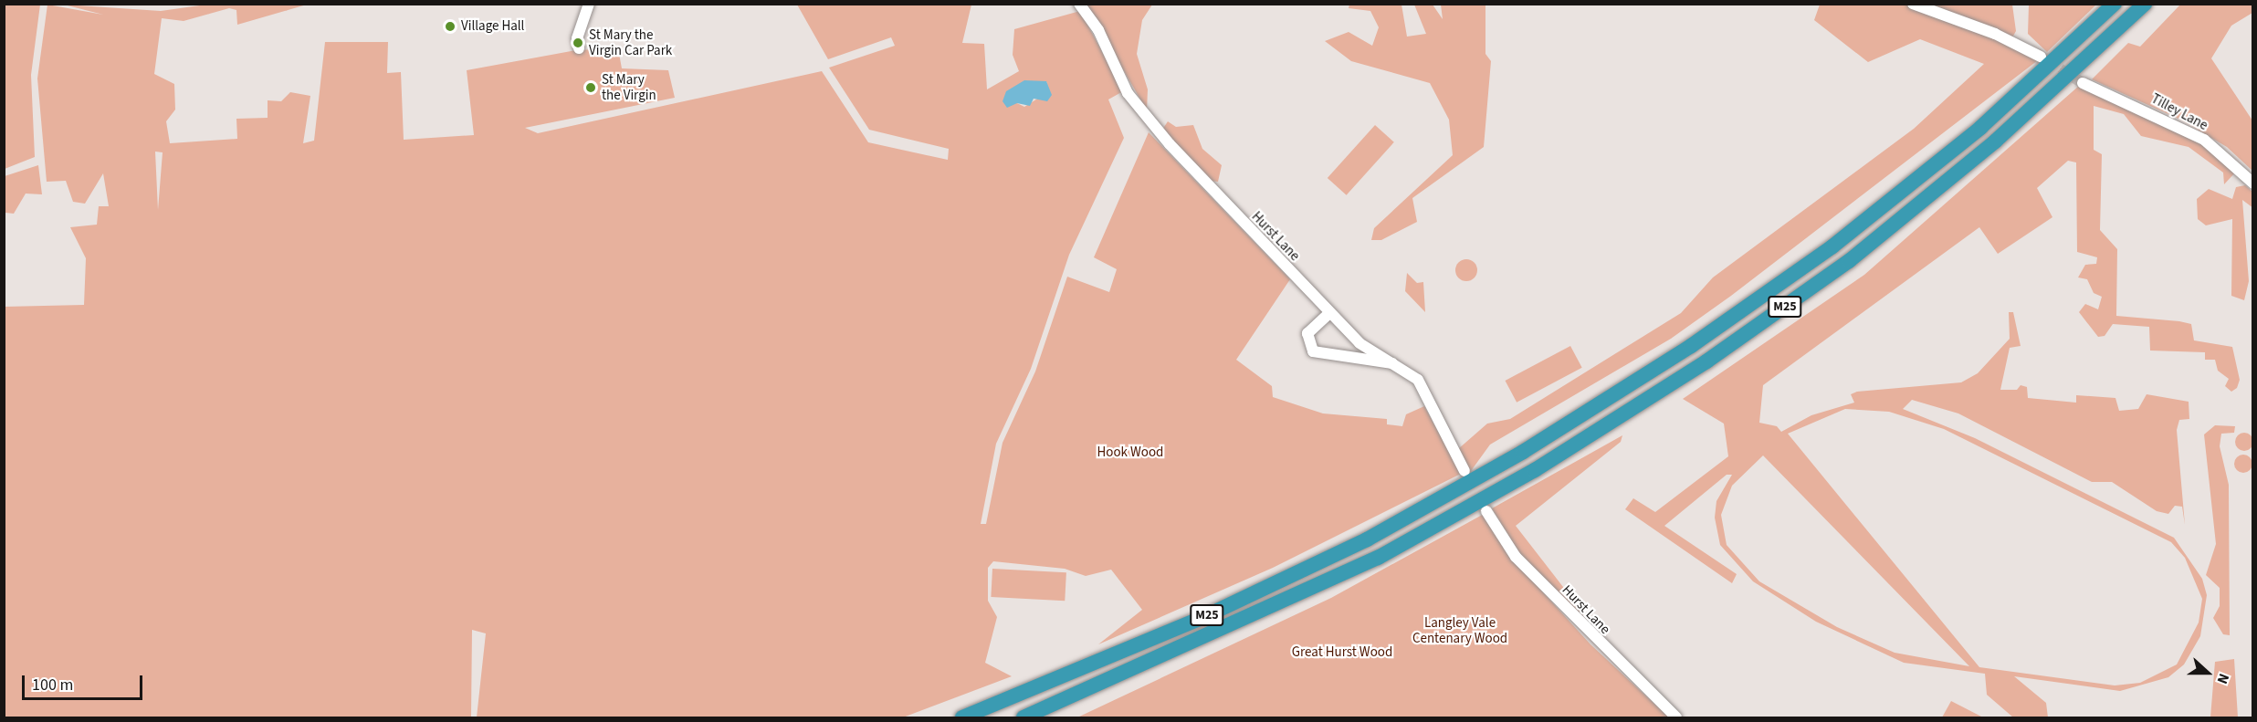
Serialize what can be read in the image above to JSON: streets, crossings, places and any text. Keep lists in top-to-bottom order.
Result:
{
  "streets": {
    "highway": ["M25"],
    "street": ["Tilley Lane", "Hurst Lane"]
  },
  "parks": ["Hook Wood", "Langley Vale Centenary Wood", "Great Hurst Wood"],
  "places": ["Village Hall", "St Mary the Virgin Car Park", "St Mary the Virgin"],
  "scale_bar": "100 m",
  "north": "right"
}
